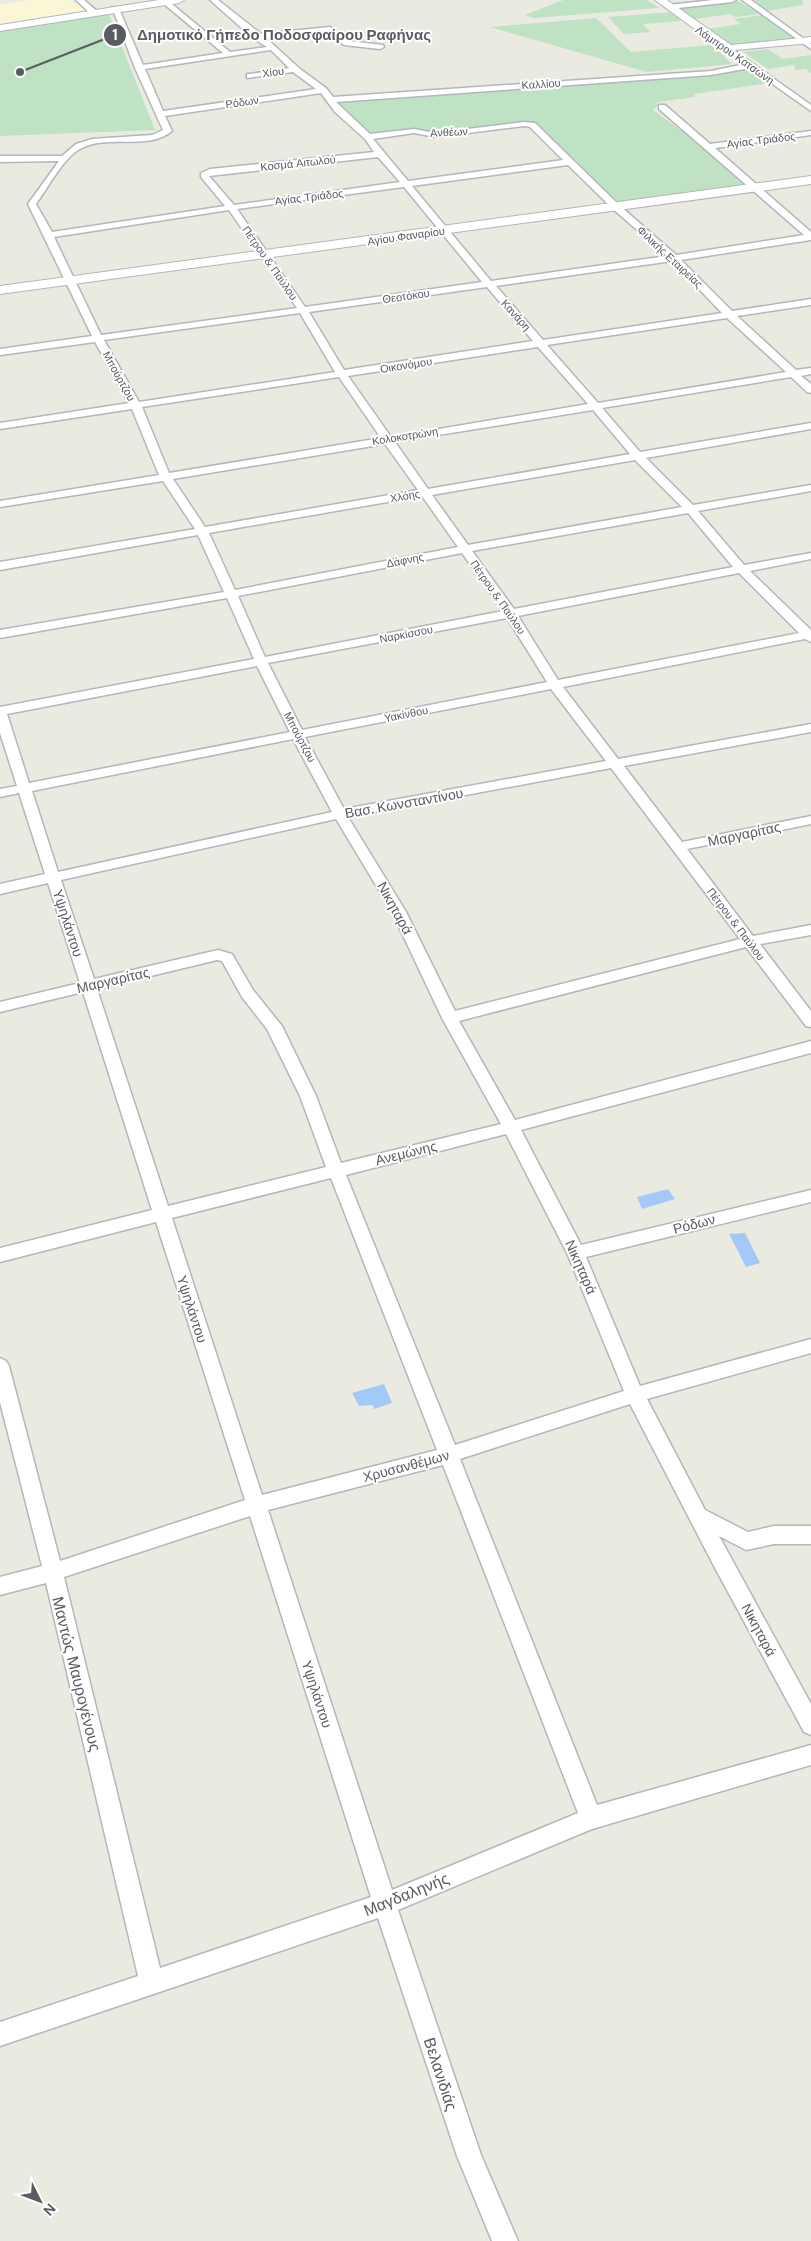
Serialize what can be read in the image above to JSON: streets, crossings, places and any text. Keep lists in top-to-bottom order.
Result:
{
  "streets": {
    "street": [
      "Λάμπρου Κατσώνη",
      "Χίου",
      "Καλλίου",
      "Ρόδων",
      "Ανθέων",
      "Αγίας Τριάδος",
      "Κοσμά Αιτωλού",
      "Αγίου Φαναρίου",
      "Φιλικής Εταιρείας",
      "Πέτρου & Παύλου",
      "Θεοτόκου",
      "Κανάρη",
      "Οικονόμου",
      "Μπούρτζου",
      "Κολοκοτρώνη",
      "Χλόης",
      "Δάφνης",
      "Ναρκίσσου",
      "Υακίνθου",
      "Βασ. Κωνσταντίνου",
      "Μαργαρίτας",
      "Νικηταρά",
      "Υψηλάντου",
      "Ανεμώνης",
      "Χρυσανθέμων",
      "Μαντώς Μαυρογένους",
      "Μαγδαληνής",
      "Βελανιδιάς"
    ]
  },
  "crossings": [
    ["Λάμπρου Κατσώνη", "Καλλίου"],
    ["Χίου", "Κανάρη"],
    ["Καλλίου", "Κανάρη"],
    ["Ρόδων", "Κανάρη"],
    ["Ρόδων", "Μπούρτζου"],
    ["Ρόδων", "Νικηταρά"],
    ["Ανθέων", "Φιλικής Εταιρείας"],
    ["Ανθέων", "Κανάρη"],
    ["Αγίας Τριάδος", "Φιλικής Εταιρείας"],
    ["Αγίας Τριάδος", "Πέτρου & Παύλου"],
    ["Αγίας Τριάδος", "Κανάρη"],
    ["Αγίας Τριάδος", "Μπούρτζου"],
    ["Κοσμά Αιτωλού", "Πέτρου & Παύλου"],
    ["Κοσμά Αιτωλού", "Κανάρη"],
    ["Αγίου Φαναρίου", "Φιλικής Εταιρείας"],
    ["Αγίου Φαναρίου", "Πέτρου & Παύλου"],
    ["Αγίου Φαναρίου", "Κανάρη"],
    ["Αγίου Φαναρίου", "Μπούρτζου"],
    ["Φιλικής Εταιρείας", "Θεοτόκου"],
    ["Φιλικής Εταιρείας", "Οικονόμου"],
    ["Φιλικής Εταιρείας", "Κολοκοτρώνη"],
    ["Πέτρου & Παύλου", "Θεοτόκου"],
    ["Πέτρου & Παύλου", "Οικονόμου"],
    ["Πέτρου & Παύλου", "Κολοκοτρώνη"],
    ["Πέτρου & Παύλου", "Χλόης"],
    ["Πέτρου & Παύλου", "Δάφνης"],
    ["Πέτρου & Παύλου", "Ναρκίσσου"],
    ["Πέτρου & Παύλου", "Υακίνθου"],
    ["Πέτρου & Παύλου", "Βασ. Κωνσταντίνου"],
    ["Πέτρου & Παύλου", "Μαργαρίτας"],
    ["Θεοτόκου", "Κανάρη"],
    ["Θεοτόκου", "Μπούρτζου"],
    ["Κανάρη", "Οικονόμου"],
    ["Κανάρη", "Κολοκοτρώνη"],
    ["Κανάρη", "Χλόης"],
    ["Κανάρη", "Δάφνης"],
    ["Κανάρη", "Ναρκίσσου"],
    ["Κανάρη", "Υακίνθου"],
    ["Οικονόμου", "Μπούρτζου"],
    ["Μπούρτζου", "Κολοκοτρώνη"],
    ["Μπούρτζου", "Χλόης"],
    ["Μπούρτζου", "Δάφνης"],
    ["Μπούρτζου", "Ναρκίσσου"],
    ["Μπούρτζου", "Υακίνθου"],
    ["Μπούρτζου", "Βασ. Κωνσταντίνου"],
    ["Μπούρτζου", "Νικηταρά"],
    ["Ναρκίσσου", "Υψηλάντου"],
    ["Υακίνθου", "Υψηλάντου"],
    ["Βασ. Κωνσταντίνου", "Νικηταρά"],
    ["Βασ. Κωνσταντίνου", "Υψηλάντου"],
    ["Μαργαρίτας", "Υψηλάντου"],
    ["Μαργαρίτας", "Ανεμώνης"],
    ["Νικηταρά", "Ανεμώνης"],
    ["Νικηταρά", "Χρυσανθέμων"],
    ["Υψηλάντου", "Ανεμώνης"],
    ["Υψηλάντου", "Χρυσανθέμων"],
    ["Υψηλάντου", "Μαγδαληνής"],
    ["Υψηλάντου", "Βελανιδιάς"],
    ["Χρυσανθέμων", "Μαντώς Μαυρογένους"],
    ["Μαντώς Μαυρογένους", "Μαγδαληνής"],
    ["Μαγδαληνής", "Βελανιδιάς"]
  ],
  "places": ["Δημοτικό Γήπεδο Ποδοσφαίρου Ραφήνας"],
  "north": "bottom right"
}
